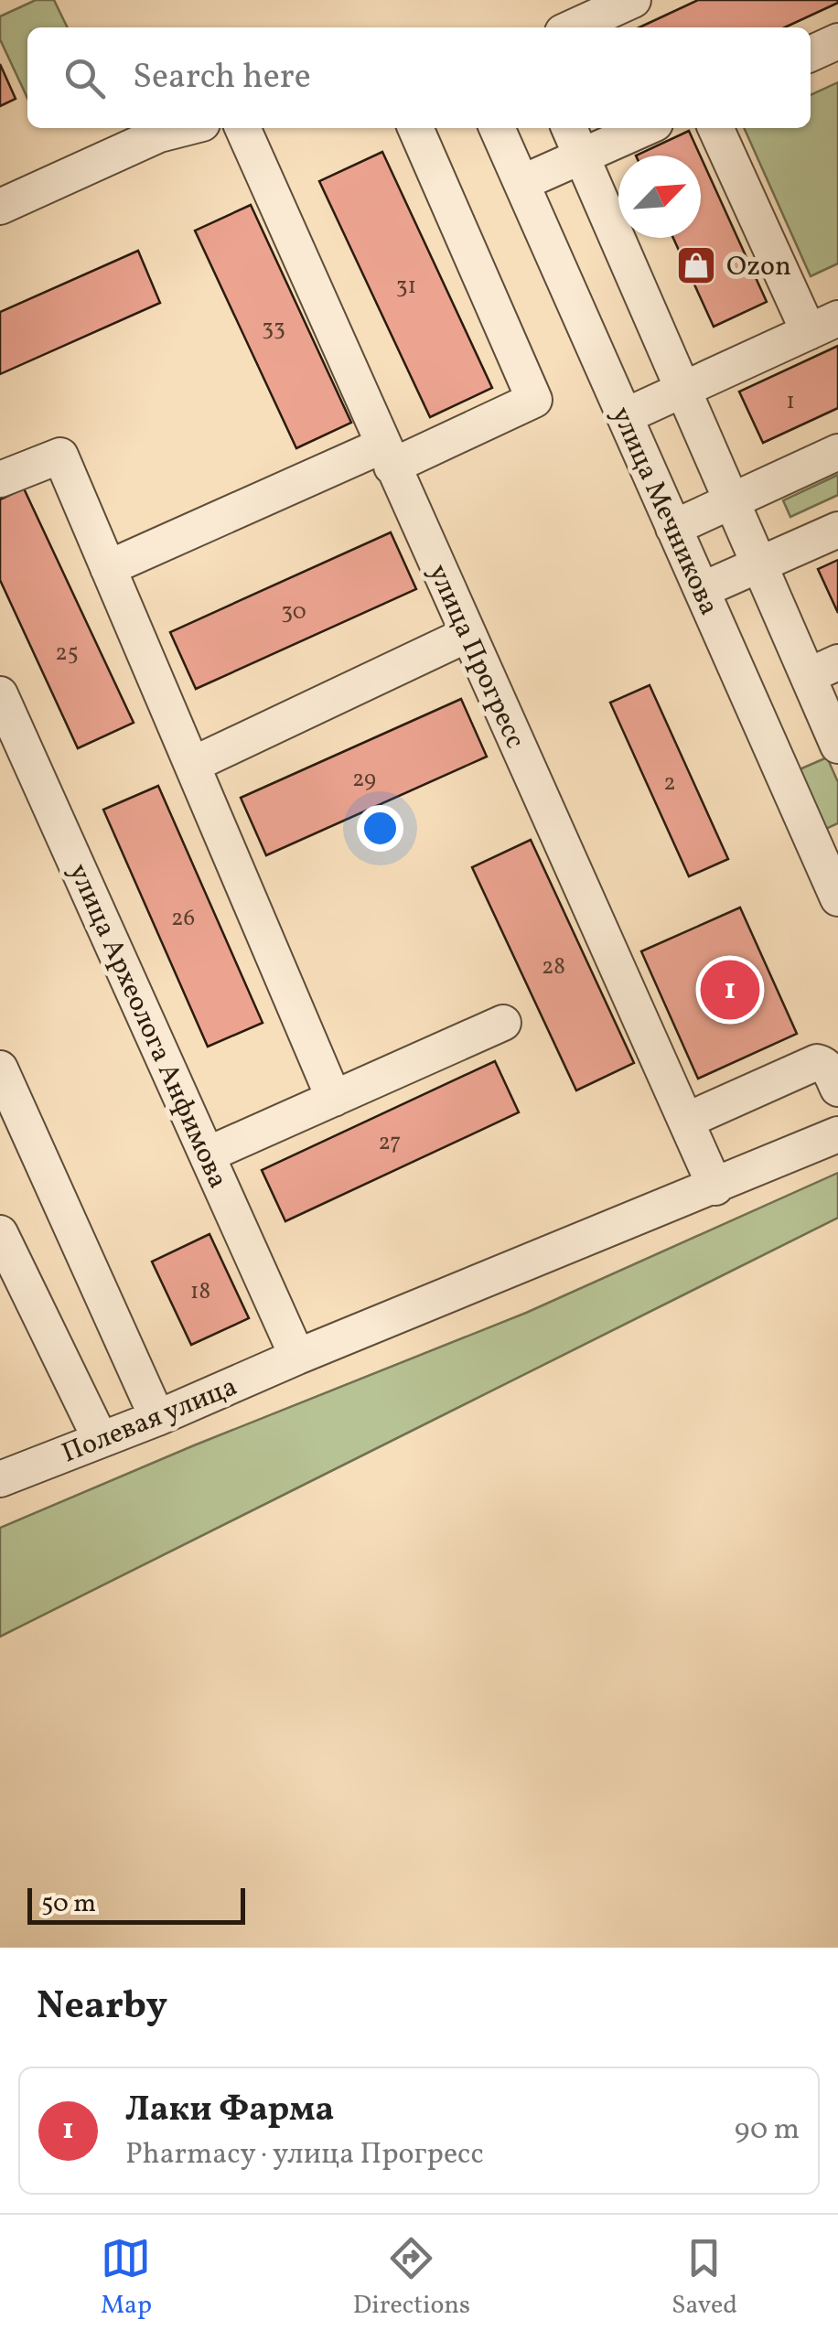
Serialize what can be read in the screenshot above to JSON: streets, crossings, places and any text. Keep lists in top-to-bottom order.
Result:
{
  "streets": {
    "street": [
      "улица Мечникова",
      "улица Прогресс",
      "улица Археолога Анфимова",
      "Полевая улица"
    ]
  },
  "crossings": [
    ["улица Прогресс", "Полевая улица"],
    ["улица Археолога Анфимова", "Полевая улица"]
  ],
  "places": {
    "shop": ["Ozon"]
  },
  "house_numbers": [
    "31",
    "33",
    "1",
    "30",
    "25",
    "29",
    "2",
    "26",
    "28",
    "27",
    "18"
  ],
  "scale_bar": "50 m",
  "north": "top right",
  "page": {
    "search": "Search here",
    "pins": "1",
    "scale": "50 m",
    "heading": "Nearby",
    "list": [
      {
        "mark": "1",
        "name": "Лаки Фарма",
        "note": "Pharmacy · улица Прогресс",
        "value": "90 m"
      }
    ],
    "nav": ["Map", "Directions", "Saved"]
  }
}
